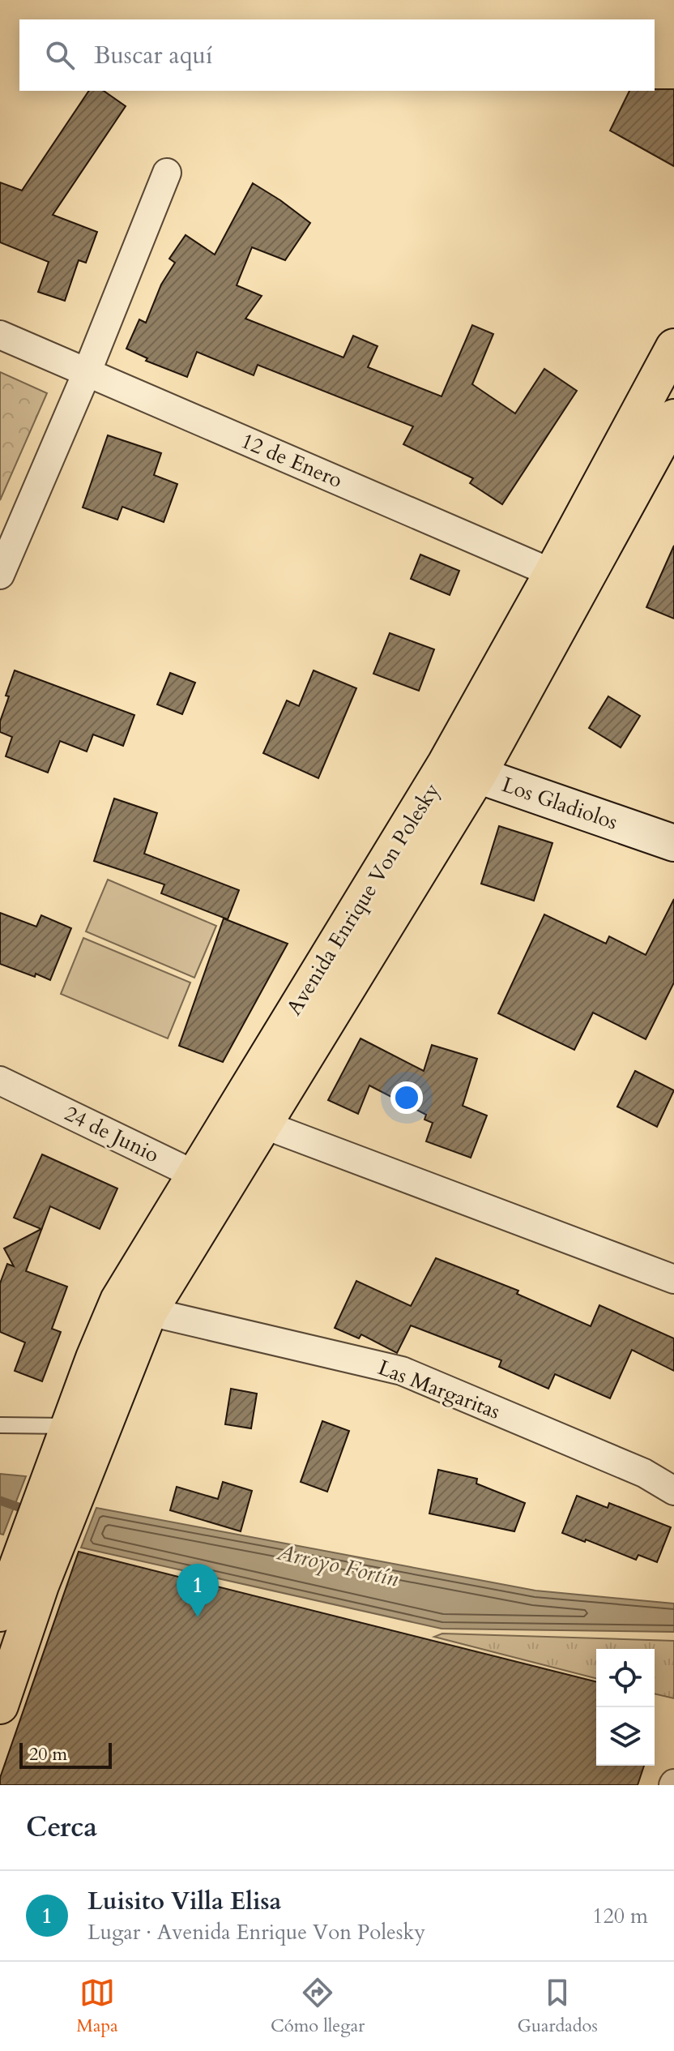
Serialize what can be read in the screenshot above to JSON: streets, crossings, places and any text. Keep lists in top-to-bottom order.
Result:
{
  "streets": {
    "main road": ["Avenida Enrique Von Polesky"],
    "street": [
      "12 de Enero",
      "Los Gladiolos",
      "24 de Junio",
      "Las Margaritas"
    ]
  },
  "crossings": [
    ["12 de Enero", "Avenida Enrique Von Polesky"],
    ["Los Gladiolos", "Avenida Enrique Von Polesky"],
    ["Avenida Enrique Von Polesky", "24 de Junio"],
    ["Avenida Enrique Von Polesky", "Las Margaritas"]
  ],
  "water": ["Arroyo Fortín"],
  "scale_bar": "20 m",
  "page": {
    "search": "Buscar aquí",
    "pins": "1",
    "scale": "20 m",
    "heading": "Cerca",
    "list": [
      {
        "mark": "1",
        "name": "Luisito Villa Elisa",
        "note": "Lugar · Avenida Enrique Von Polesky",
        "value": "120 m"
      }
    ],
    "nav": ["Mapa", "Cómo llegar", "Guardados"]
  }
}
